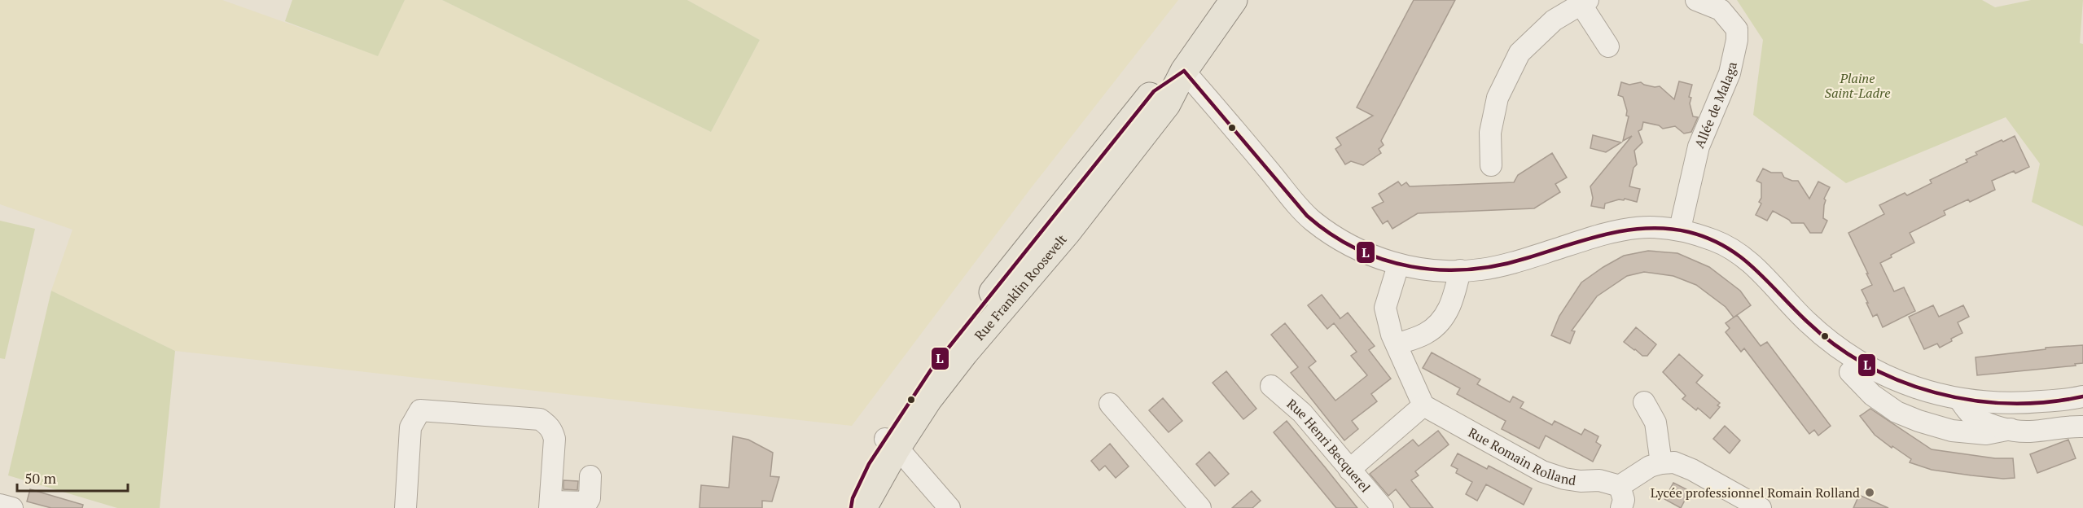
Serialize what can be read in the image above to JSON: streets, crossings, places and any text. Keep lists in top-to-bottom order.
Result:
{
  "streets": {
    "main road": ["Rue Franklin Roosevelt"],
    "street": ["Allée de Malaga", "Rue Henri Becquerel", "Rue Romain Rolland"]
  },
  "parks": ["Plaine Saint-Ladre"],
  "places": ["Lycée professionnel Romain Rolland"],
  "lines": ["transit line L"],
  "scale_bar": "50 m"
}
